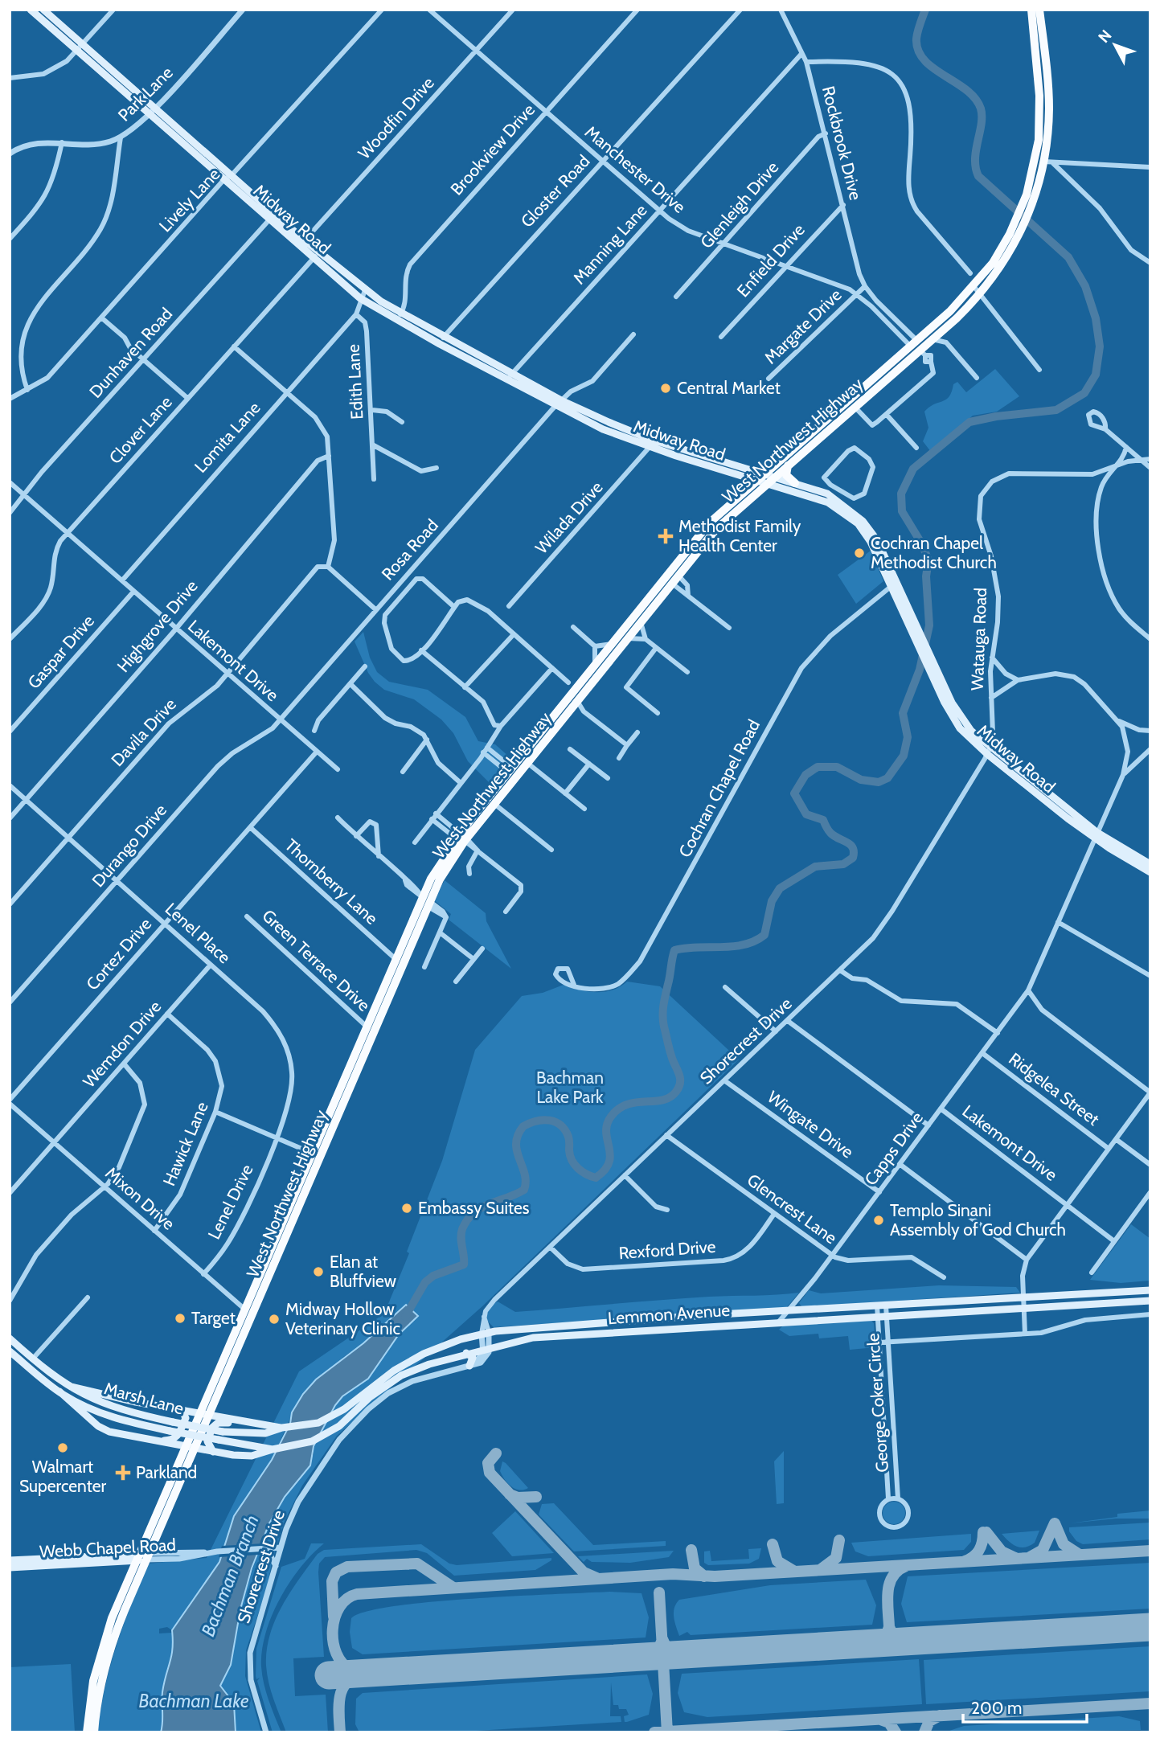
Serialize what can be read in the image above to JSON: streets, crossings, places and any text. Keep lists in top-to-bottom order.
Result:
{
  "streets": {
    "main road": [
      "Midway Road",
      "West Northwest Highway",
      "Lemmon Avenue",
      "Marsh Lane",
      "Webb Chapel Road"
    ],
    "street": [
      "Park Lane",
      "Woodfin Drive",
      "Rockbrook Drive",
      "Brookview Drive",
      "Manchester Drive",
      "Gloster Road",
      "Lively Lane",
      "Glenleigh Drive",
      "Manning Lane",
      "Enfield Drive",
      "Margate Drive",
      "Dunhaven Road",
      "Edith Lane",
      "Clover Lane",
      "Lomita Lane",
      "Wilada Drive",
      "Rosa Road",
      "Highgrove Drive",
      "Watauga Road",
      "Gaspar Drive",
      "Lakemont Drive",
      "Davila Drive",
      "Cochran Chapel Road",
      "Durango Drive",
      "Thornberry Lane",
      "Lenel Place",
      "Cortez Drive",
      "Green Terrace Drive",
      "Shorecrest Drive",
      "Wemdon Drive",
      "Ridgelea Street",
      "Wingate Drive",
      "Hawick Lane",
      "Capps Drive",
      "Mixon Drive",
      "Lenel Drive",
      "Glencrest Lane",
      "Rexford Drive",
      "George Coker Circle"
    ]
  },
  "crossings": [
    ["Park Lane", "Midway Road"],
    ["Woodfin Drive", "Manchester Drive"],
    ["Woodfin Drive", "Midway Road"],
    ["Rockbrook Drive", "Glenleigh Drive"],
    ["Rockbrook Drive", "Manning Lane"],
    ["Rockbrook Drive", "Enfield Drive"],
    ["Rockbrook Drive", "West Northwest Highway"],
    ["Brookview Drive", "Manchester Drive"],
    ["Brookview Drive", "Midway Road"],
    ["Manchester Drive", "Gloster Road"],
    ["Manchester Drive", "Glenleigh Drive"],
    ["Manchester Drive", "Manning Lane"],
    ["Manchester Drive", "Enfield Drive"],
    ["Manchester Drive", "Margate Drive"],
    ["Gloster Road", "Midway Road"],
    ["Lively Lane", "Midway Road"],
    ["Midway Road", "Manning Lane"],
    ["Midway Road", "Dunhaven Road"],
    ["Midway Road", "Clover Lane"],
    ["Midway Road", "West Northwest Highway"],
    ["Midway Road", "Wilada Drive"],
    ["Midway Road", "Rosa Road"],
    ["Midway Road", "Watauga Road"],
    ["Midway Road", "Cochran Chapel Road"],
    ["Midway Road", "Shorecrest Drive"],
    ["Dunhaven Road", "Lakemont Drive"],
    ["Edith Lane", "Lomita Lane"],
    ["Clover Lane", "Lakemont Drive"],
    ["Lomita Lane", "Lakemont Drive"],
    ["West Northwest Highway", "Thornberry Lane"],
    ["West Northwest Highway", "Green Terrace Drive"],
    ["West Northwest Highway", "Mixon Drive"],
    ["West Northwest Highway", "Webb Chapel Road"],
    ["Rosa Road", "Lakemont Drive"],
    ["Rosa Road", "Durango Drive"],
    ["Highgrove Drive", "Lakemont Drive"],
    ["Highgrove Drive", "Lenel Place"],
    ["Watauga Road", "Shorecrest Drive"],
    ["Gaspar Drive", "Lakemont Drive"],
    ["Lakemont Drive", "Davila Drive"],
    ["Lakemont Drive", "Durango Drive"],
    ["Lakemont Drive", "Cortez Drive"],
    ["Lakemont Drive", "Capps Drive"],
    ["Davila Drive", "Lenel Place"],
    ["Durango Drive", "Lenel Place"],
    ["Thornberry Lane", "Cortez Drive"],
    ["Lenel Place", "Cortez Drive"],
    ["Lenel Place", "Wemdon Drive"],
    ["Lenel Place", "Lenel Drive"],
    ["Cortez Drive", "Mixon Drive"],
    ["Shorecrest Drive", "Wingate Drive"],
    ["Shorecrest Drive", "Glencrest Lane"],
    ["Shorecrest Drive", "Rexford Drive"],
    ["Shorecrest Drive", "Lemmon Avenue"],
    ["Shorecrest Drive", "Webb Chapel Road"],
    ["Wemdon Drive", "Hawick Lane"],
    ["Wemdon Drive", "Mixon Drive"],
    ["Ridgelea Street", "Capps Drive"],
    ["Wingate Drive", "Capps Drive"],
    ["Hawick Lane", "Mixon Drive"],
    ["Capps Drive", "Glencrest Lane"],
    ["Capps Drive", "Lemmon Avenue"],
    ["Mixon Drive", "Lenel Drive"],
    ["Glencrest Lane", "Rexford Drive"],
    ["Lemmon Avenue", "Marsh Lane"],
    ["Lemmon Avenue", "George Coker Circle"]
  ],
  "water": ["Bachman Branch", "Bachman Lake"],
  "parks": ["Bachman Lake Park"],
  "places": {
    "other": [
      "Central Market",
      "Cochran Chapel Methodist Church",
      "Embassy Suites",
      "Templo Sinani Assembly of God Church",
      "Elan at Bluffview",
      "Target",
      "Midway Hollow Veterinary Clinic",
      "Walmart Supercenter"
    ],
    "health": ["Methodist Family Health Center", "Parkland"]
  },
  "scale_bar": "200 m",
  "north": "top left"
}
